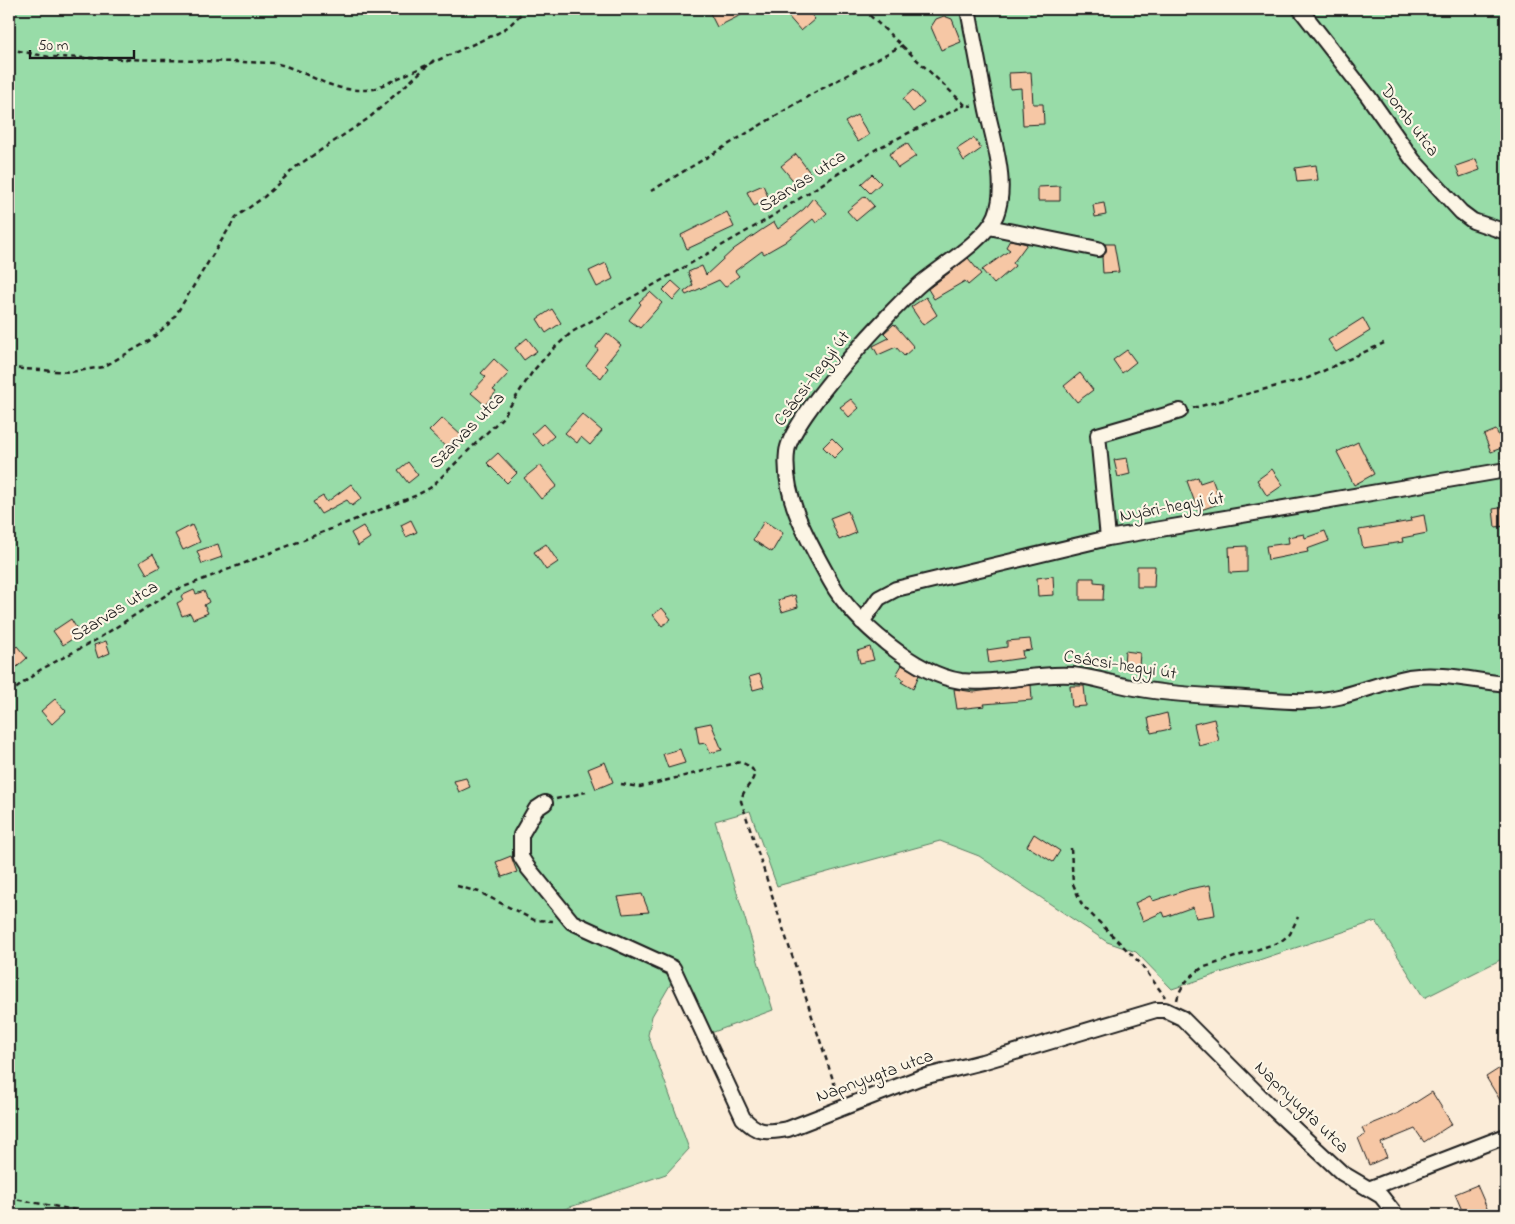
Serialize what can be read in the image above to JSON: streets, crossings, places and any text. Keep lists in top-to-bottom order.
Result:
{
  "streets": {
    "street": [
      "Domb utca",
      "Csácsi-hegyi út",
      "Nyári-hegyi út",
      "Napnyugta utca"
    ],
    "path": ["Szarvas utca"]
  },
  "crossings": [
    ["Csácsi-hegyi út", "Nyári-hegyi út"]
  ],
  "scale_bar": "50 m"
}
